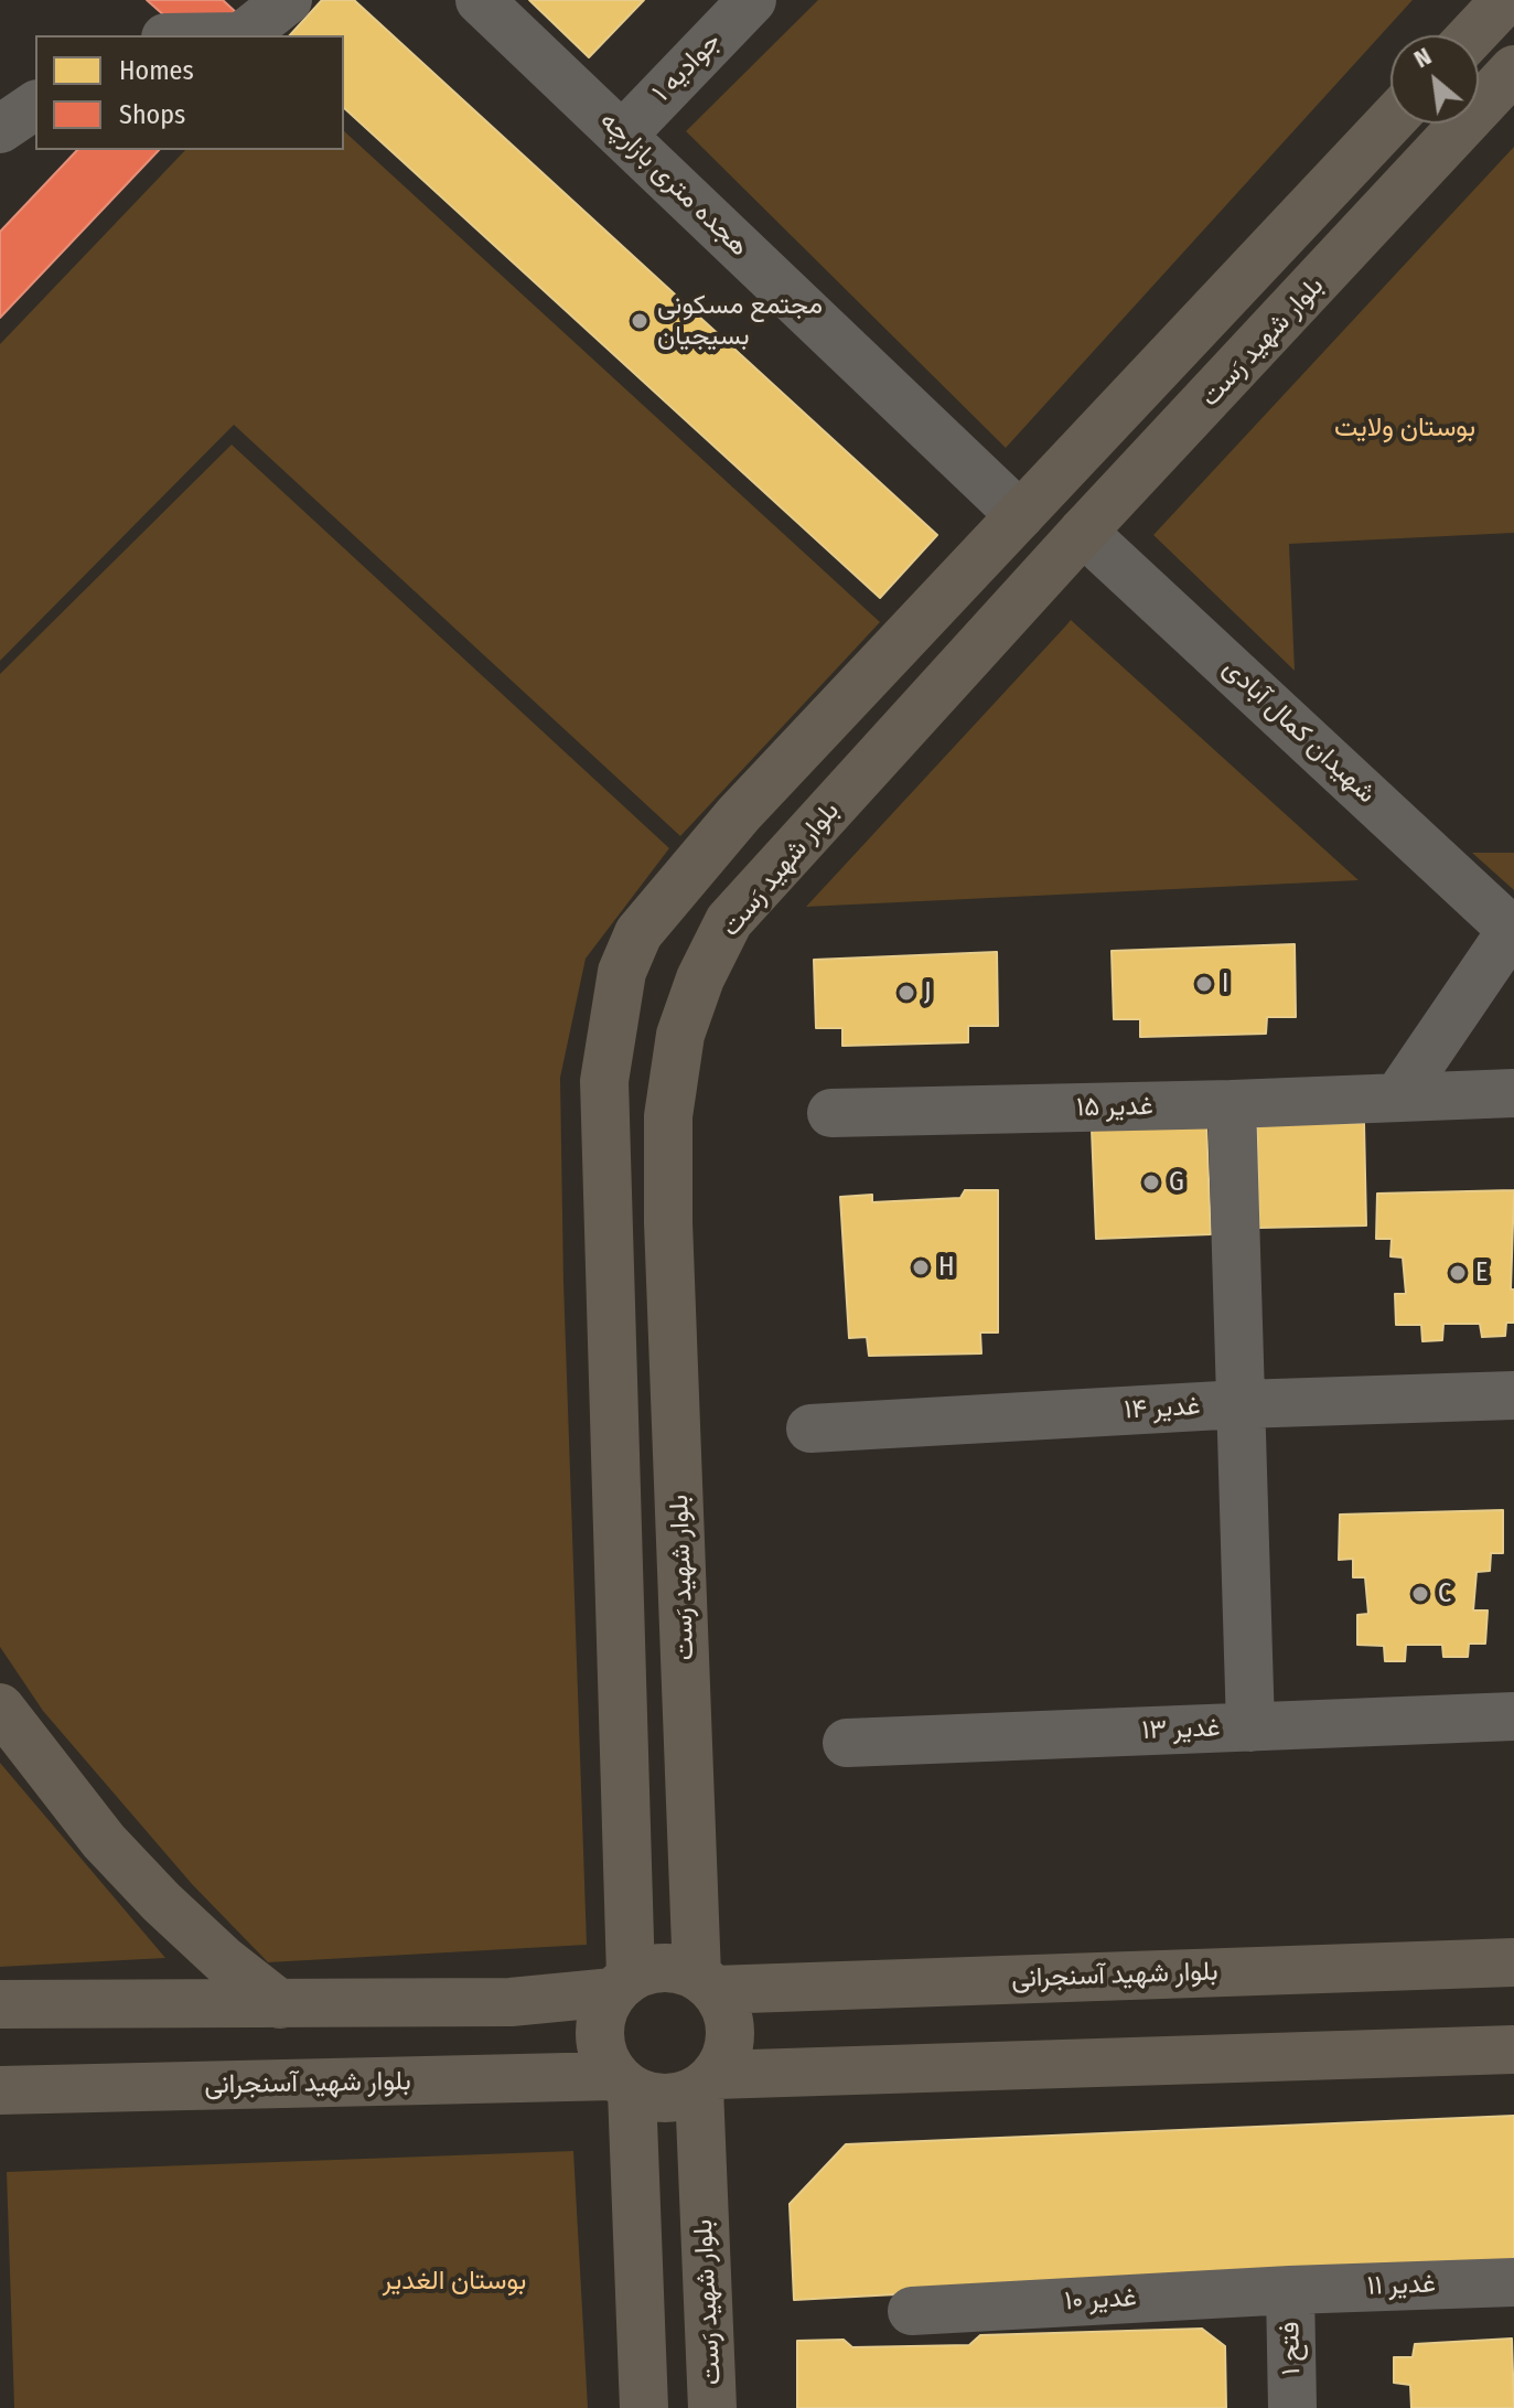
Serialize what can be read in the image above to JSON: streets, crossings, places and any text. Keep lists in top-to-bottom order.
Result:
{
  "streets": {
    "main road": ["بلوار شهید رَست", "بلوار شهید آسنجرانی"],
    "street": [
      "جوادیه ۱",
      "هجده متری بازارچه",
      "شهیدان کمال آبادی",
      "غدیر ۱۵",
      "غدیر ۱۴",
      "غدیر ۱۳",
      "غدیر ۱۱",
      "غدیر ۱۰",
      "فتح ۱"
    ]
  },
  "crossings": [
    ["جوادیه ۱", "هجده متری بازارچه"],
    ["بلوار شهید رَست", "شهیدان کمال آبادی"],
    ["بلوار شهید رَست", "بلوار شهید آسنجرانی"],
    ["غدیر ۱۱", "غدیر ۱۰"],
    ["غدیر ۱۱", "فتح ۱"],
    ["غدیر ۱۰", "فتح ۱"]
  ],
  "parks": ["بوستان ولایت", "بوستان الغدیر"],
  "places": [
    "مجتمع مسکونی بسیجیان",
    "I",
    "J",
    "G",
    "H",
    "E",
    "C"
  ],
  "legend": ["Homes", "Shops"],
  "north": "top left"
}
